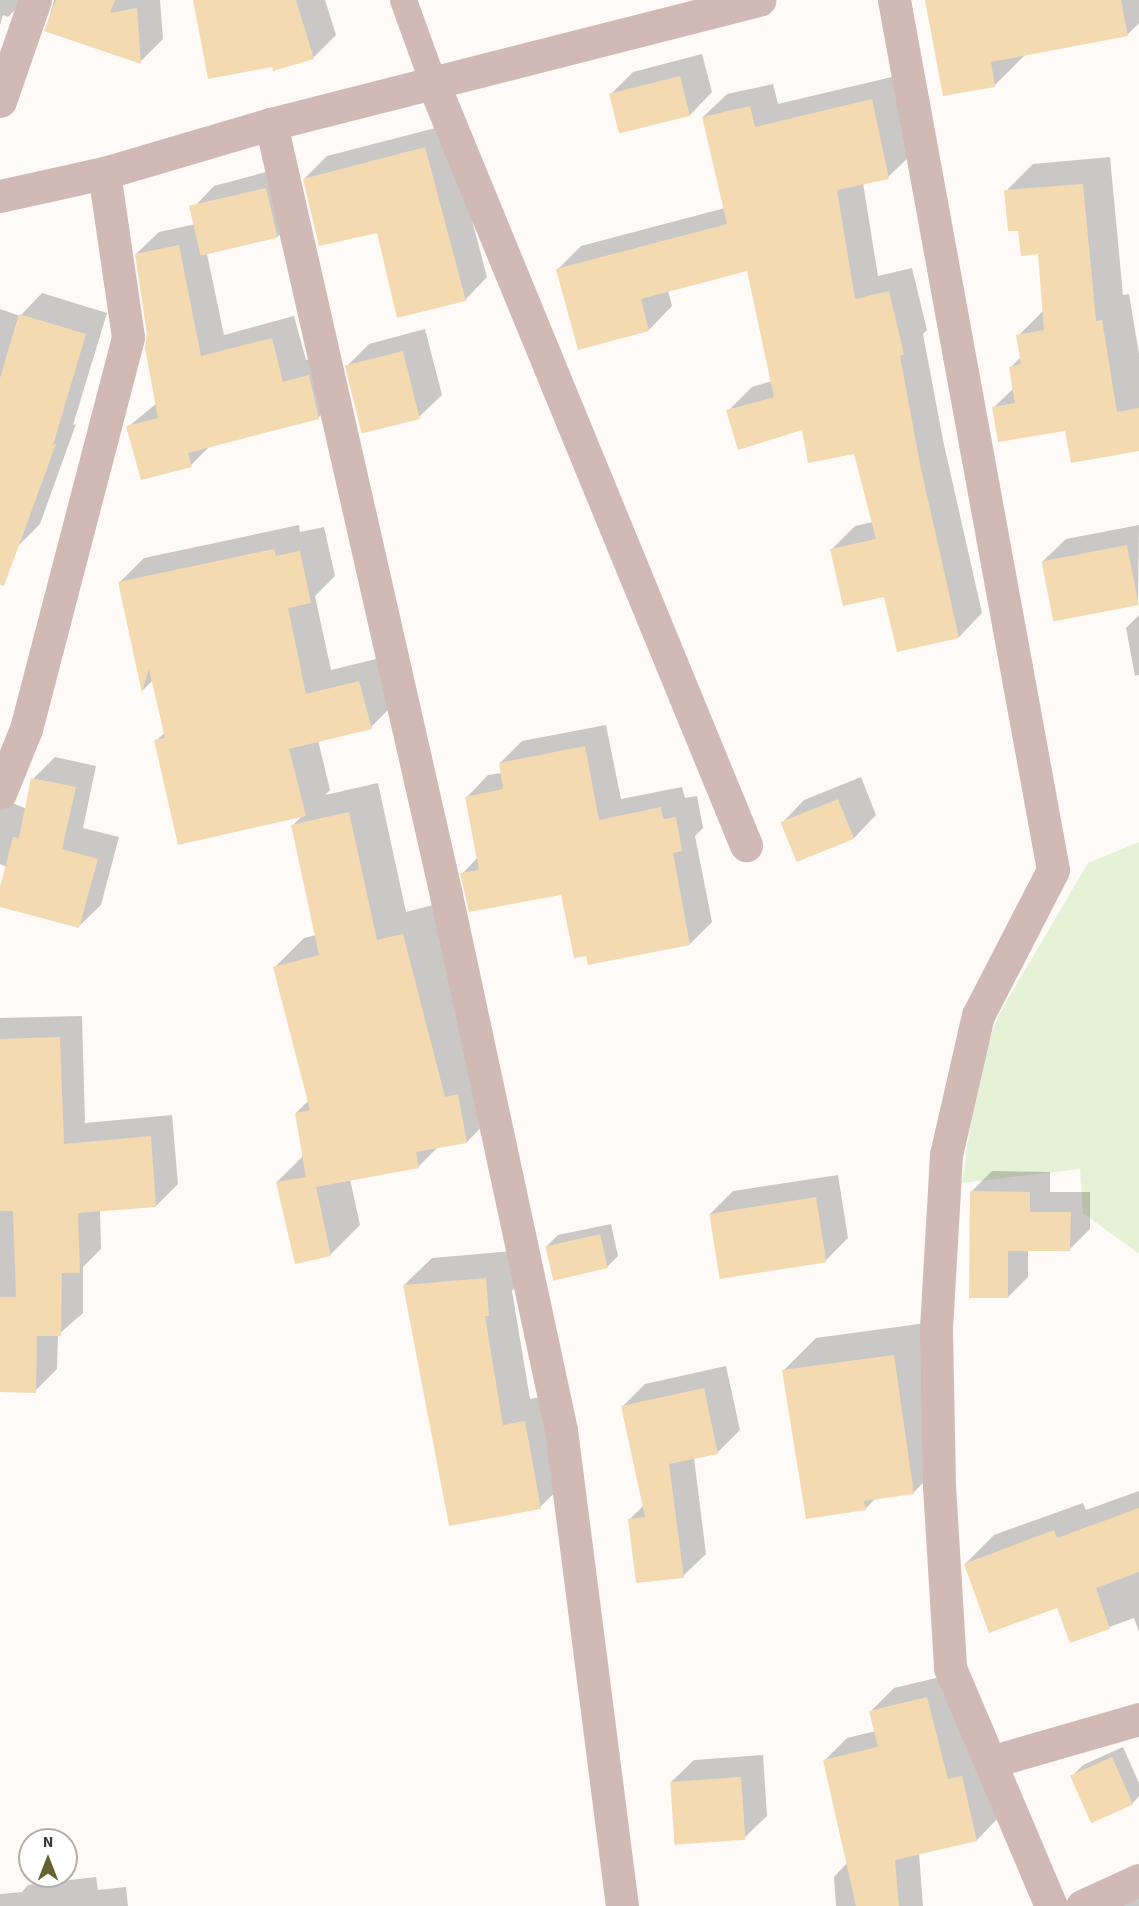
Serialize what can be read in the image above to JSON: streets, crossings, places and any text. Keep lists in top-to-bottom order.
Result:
{
  "north": "top"
}
